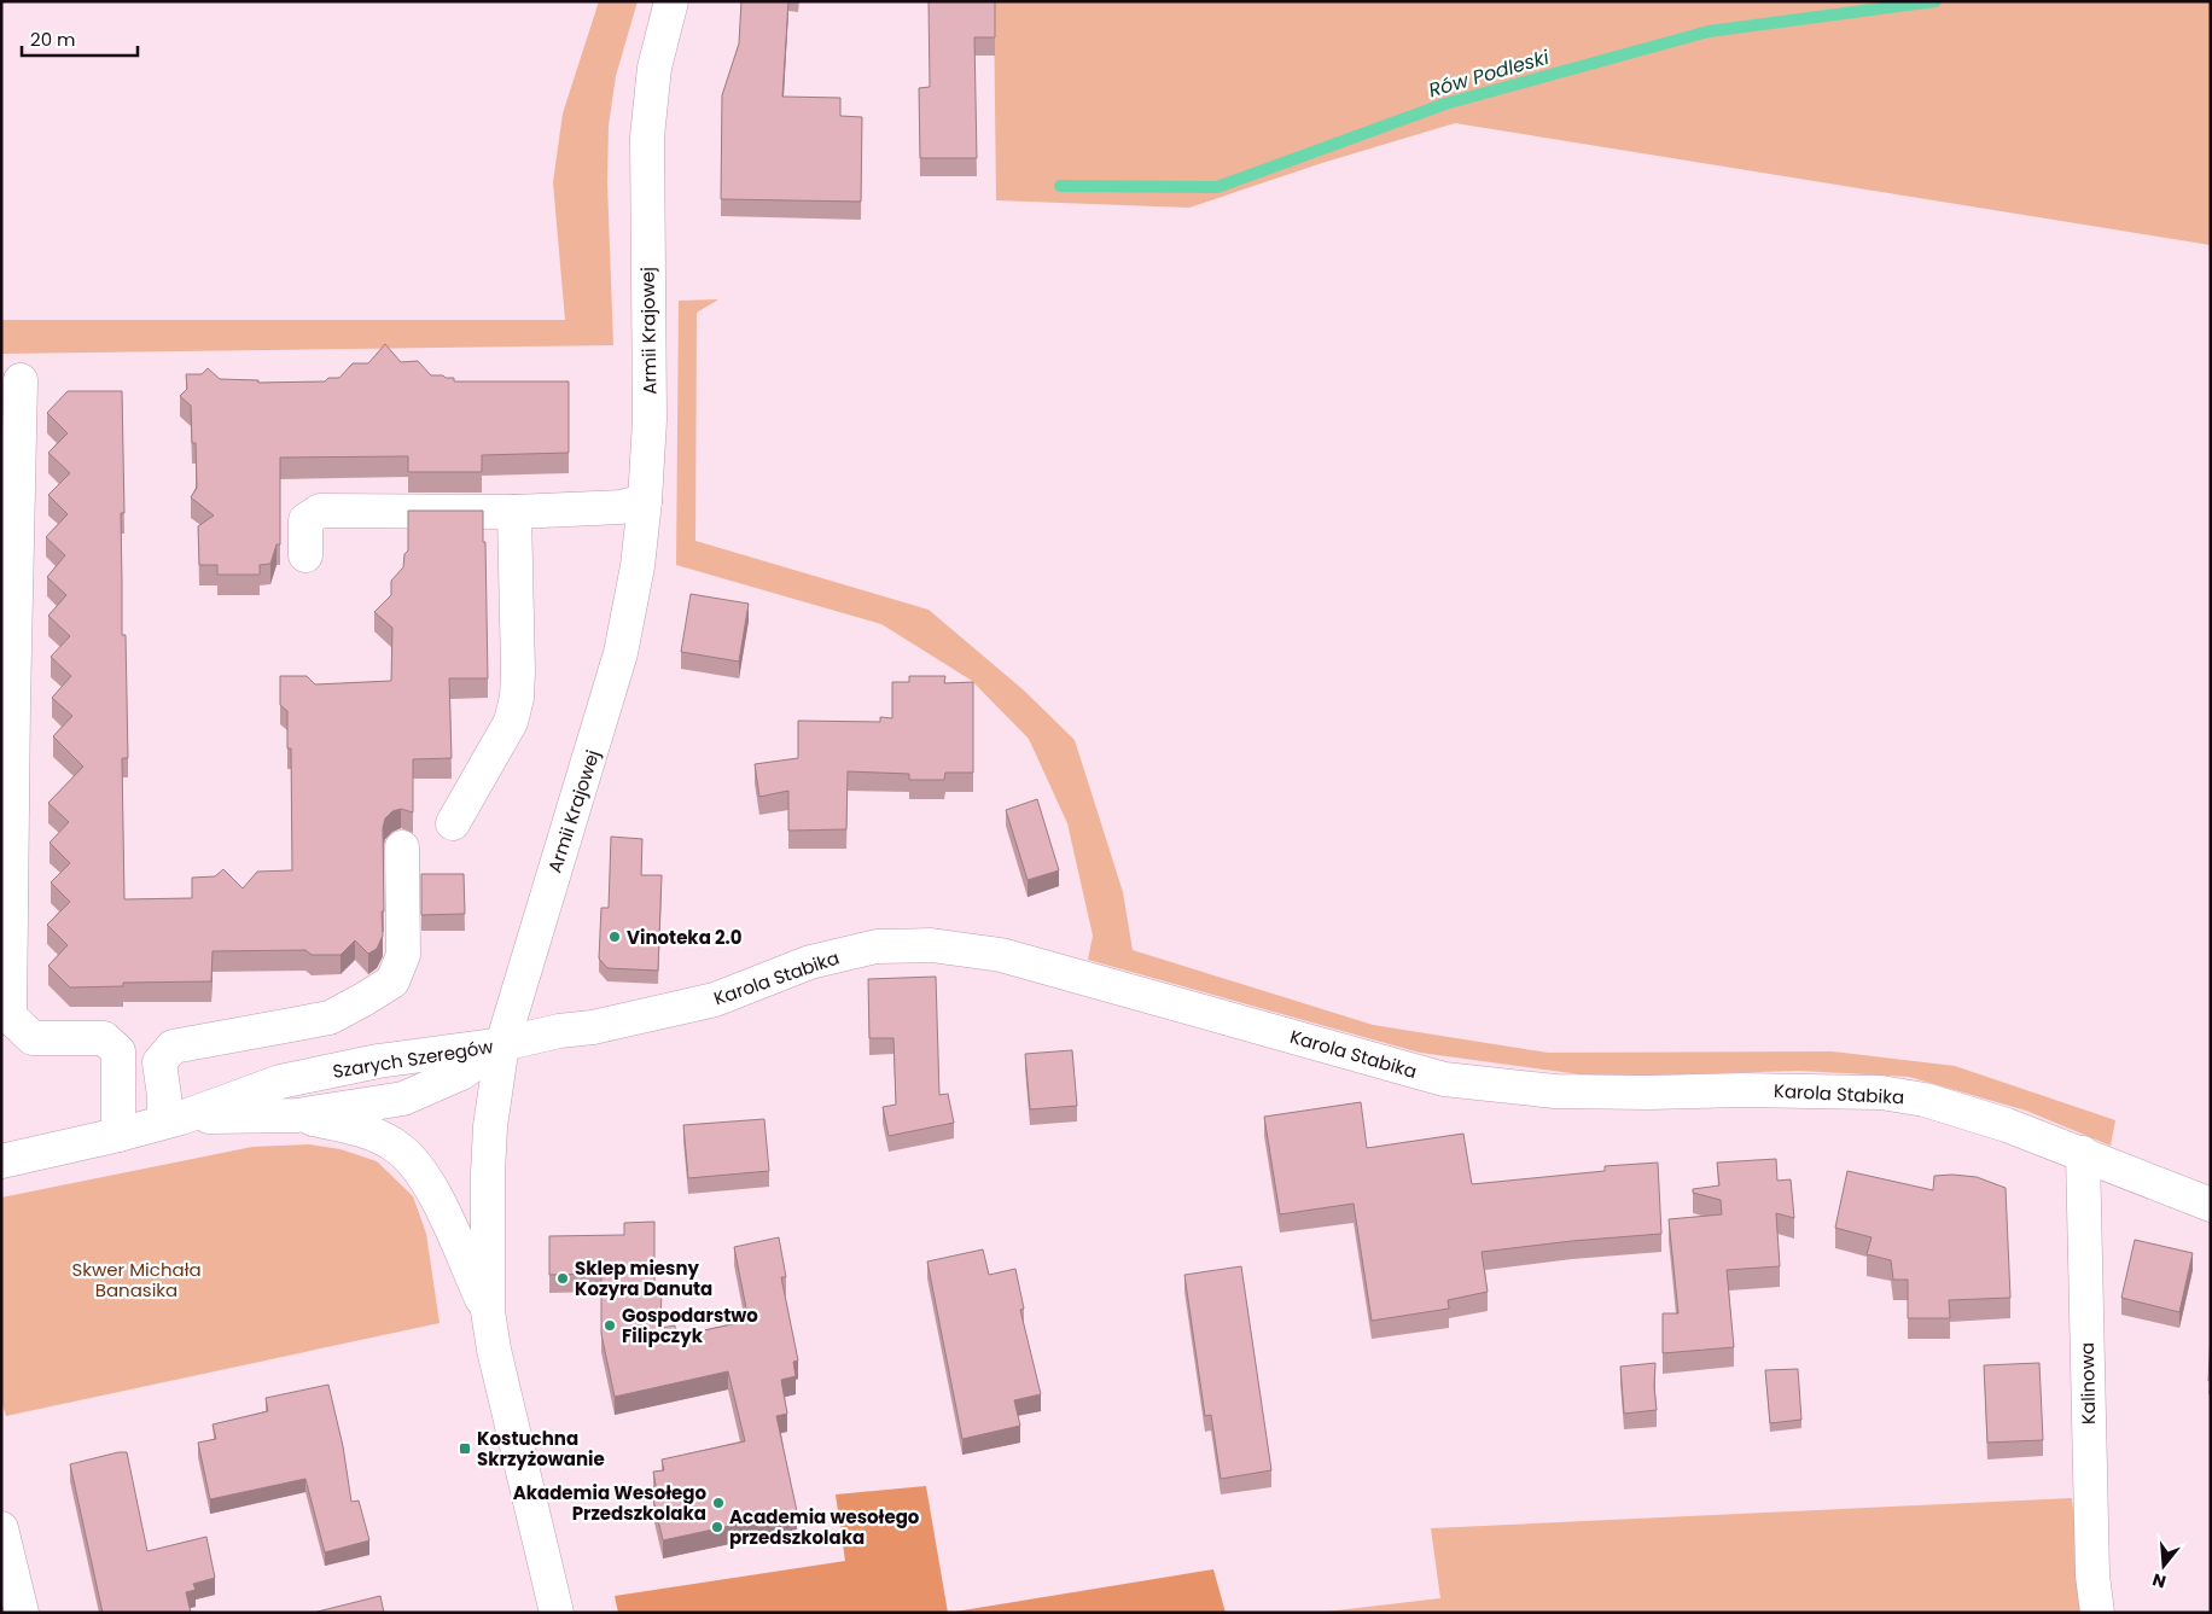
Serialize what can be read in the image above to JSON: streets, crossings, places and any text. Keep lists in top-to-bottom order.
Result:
{
  "streets": {
    "street": [
      "Armii Krajowej",
      "Karola Stabika",
      "Szarych Szeregów",
      "Kalinowa"
    ]
  },
  "crossings": [
    ["Armii Krajowej", "Karola Stabika"],
    ["Armii Krajowej", "Szarych Szeregów"],
    ["Karola Stabika", "Szarych Szeregów"],
    ["Karola Stabika", "Kalinowa"]
  ],
  "water": ["Rów Podleski"],
  "parks": ["Skwer Michała Banasika"],
  "places": {
    "other": [
      "Vinoteka 2.0",
      "Sklep miesny Kozyra Danuta",
      "Gospodarstwo Filipczyk",
      "Akademia Wesołego Przedszkolaka",
      "Academia wesołego przedszkolaka"
    ],
    "transit": ["Kostuchna Skrzyżowanie"]
  },
  "scale_bar": "20 m",
  "north": "bottom"
}
